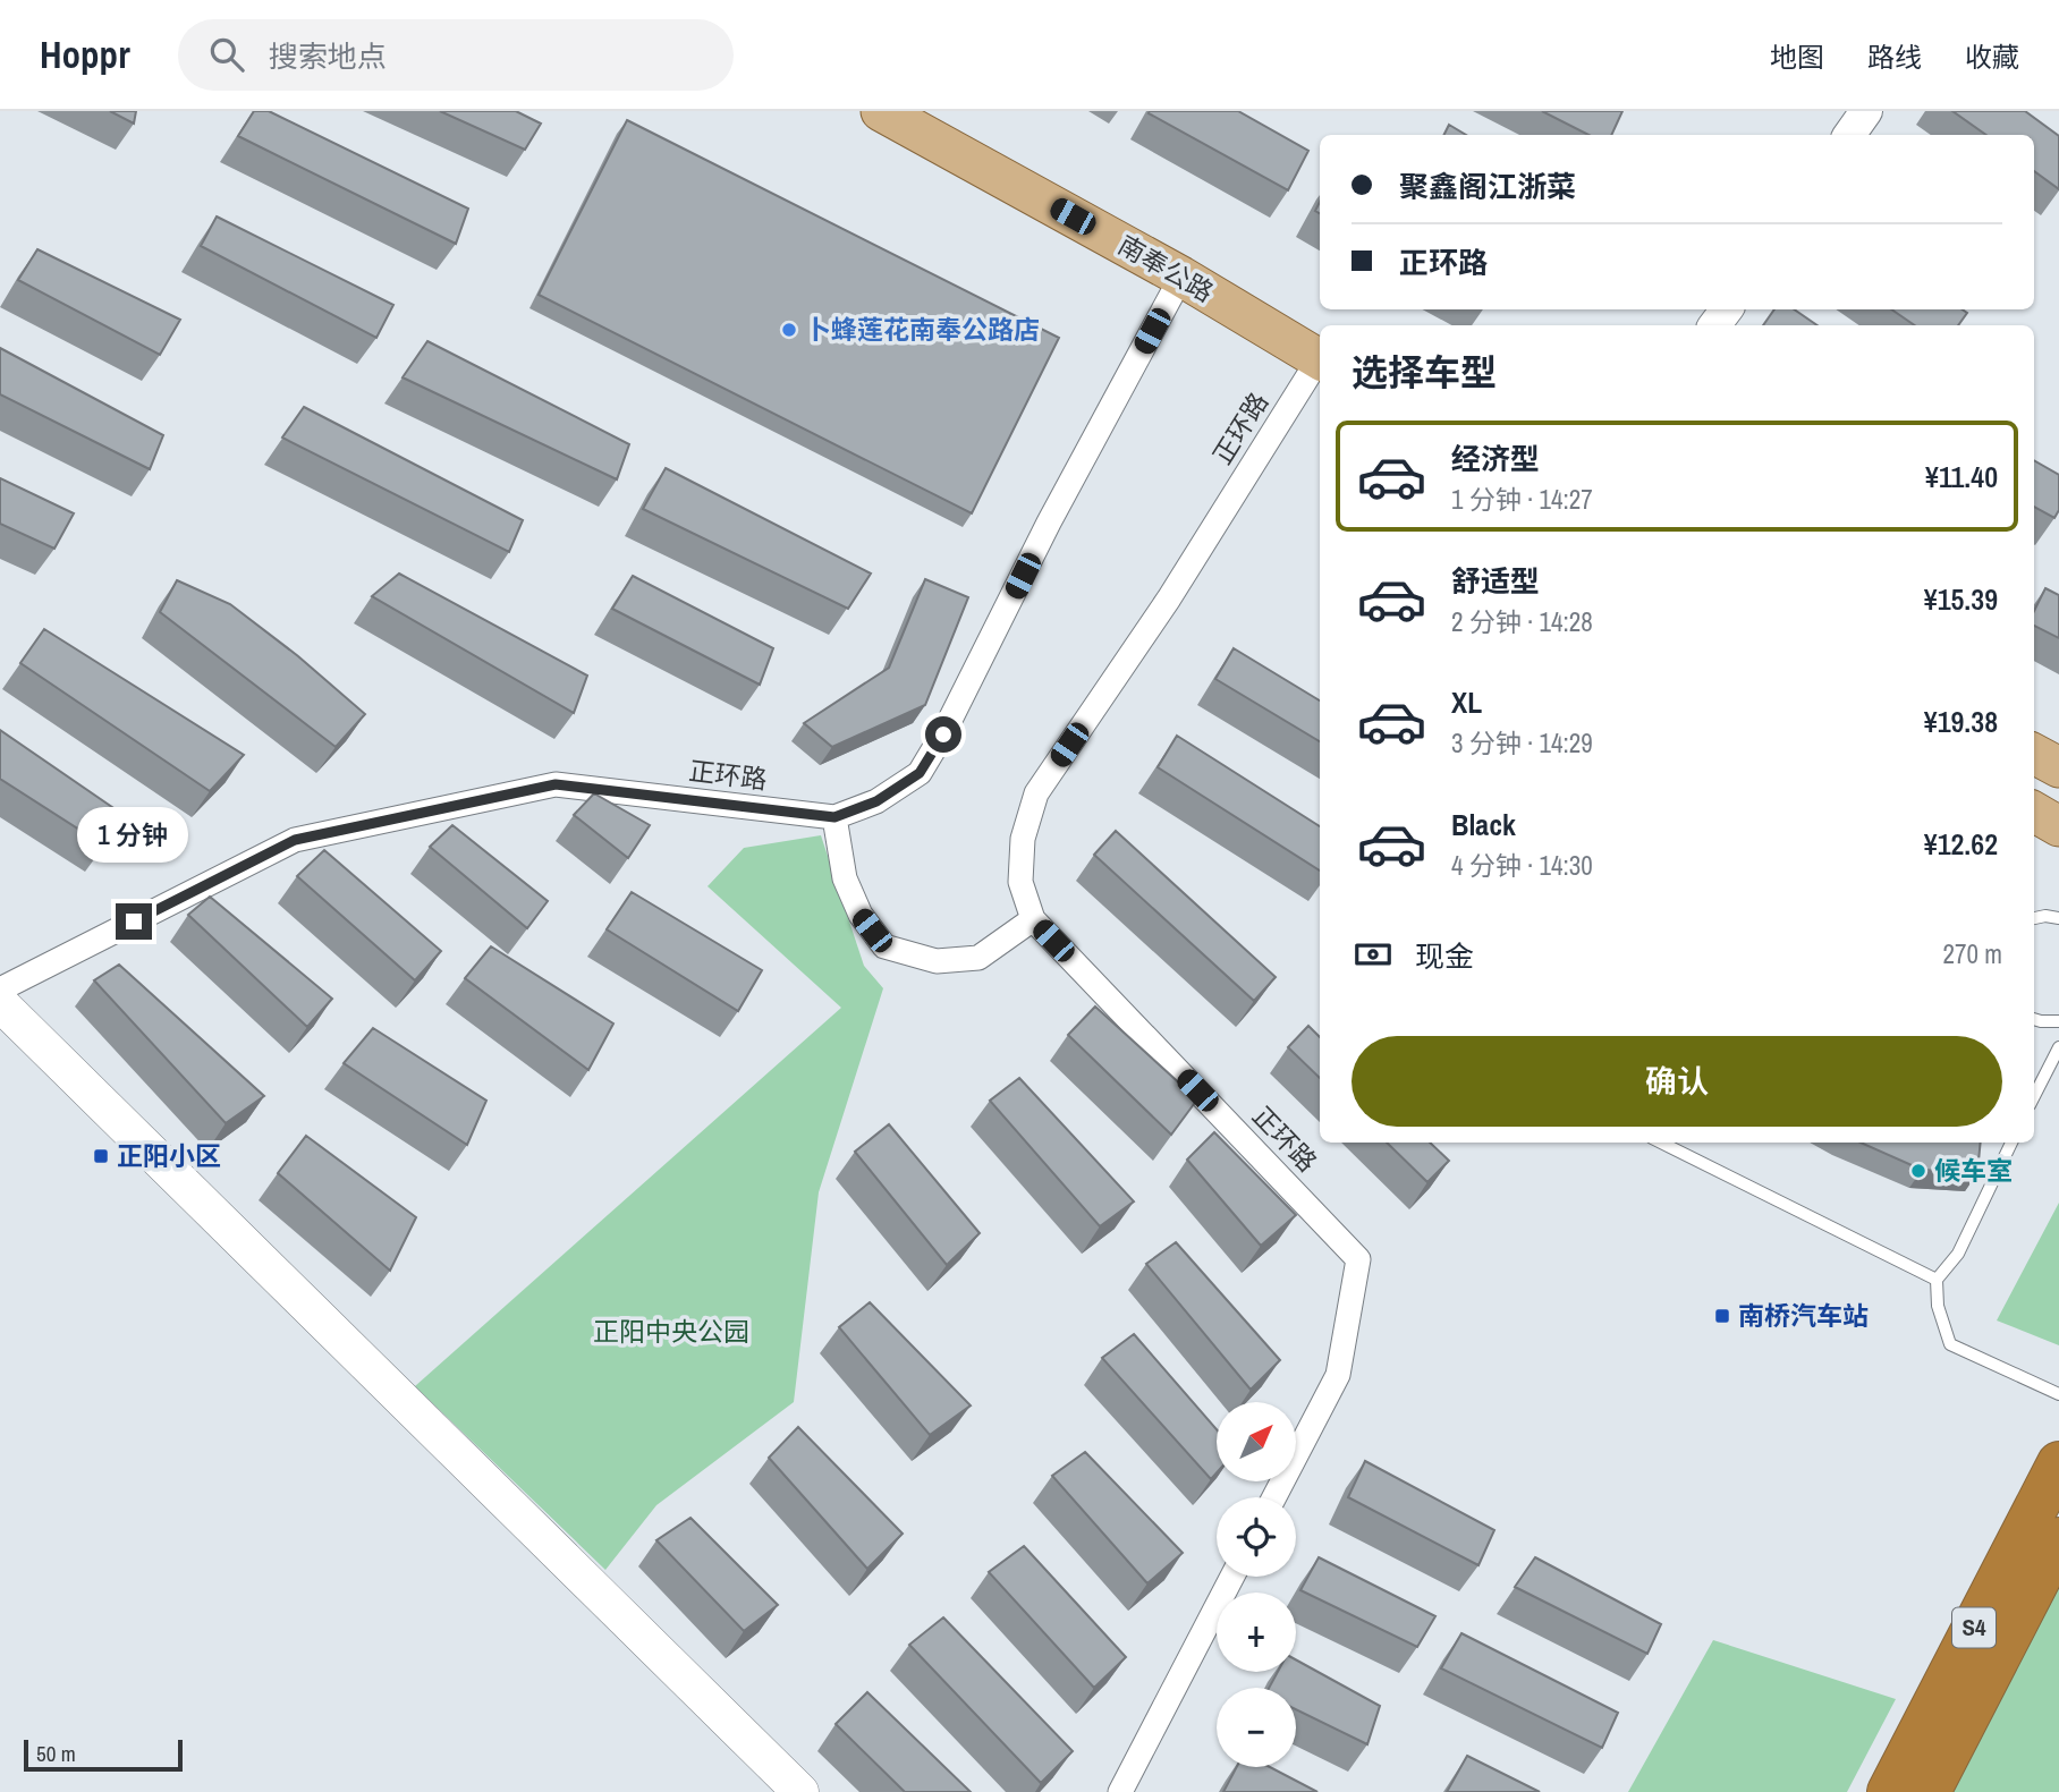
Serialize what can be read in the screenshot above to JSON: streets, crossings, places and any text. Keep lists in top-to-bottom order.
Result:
{
  "streets": {
    "highway": ["S4"],
    "main road": ["南奉公路"],
    "street": ["正环路"]
  },
  "crossings": [
    ["南奉公路", "正环路"]
  ],
  "parks": ["正阳中央公园"],
  "places": {
    "other": ["卜蜂莲花南奉公路店", "候车室"],
    "transit": ["正阳小区", "南桥汽车站"]
  },
  "scale_bar": "50 m",
  "north": "top right",
  "page": {
    "header": "Hoppr",
    "search": "搜索地点",
    "nav": ["地图", "路线", "收藏"],
    "banner": ["聚鑫阁江浙菜", "正环路"],
    "heading": "选择车型",
    "list": [
      {
        "name": "经济型",
        "note": "1 分钟 · 14:27",
        "value": "¥11.40"
      },
      {
        "name": "舒适型",
        "note": "2 分钟 · 14:28",
        "value": "¥15.39"
      },
      {
        "name": "XL",
        "note": "3 分钟 · 14:29",
        "value": "¥19.38"
      },
      {
        "name": "Black",
        "note": "4 分钟 · 14:30",
        "value": "¥12.62"
      }
    ],
    "bubble": "1 分钟",
    "pay": ["现金", "270 m"],
    "buttons": "确认",
    "map_buttons": ["+", "−"],
    "scale": "50 m"
  }
}
